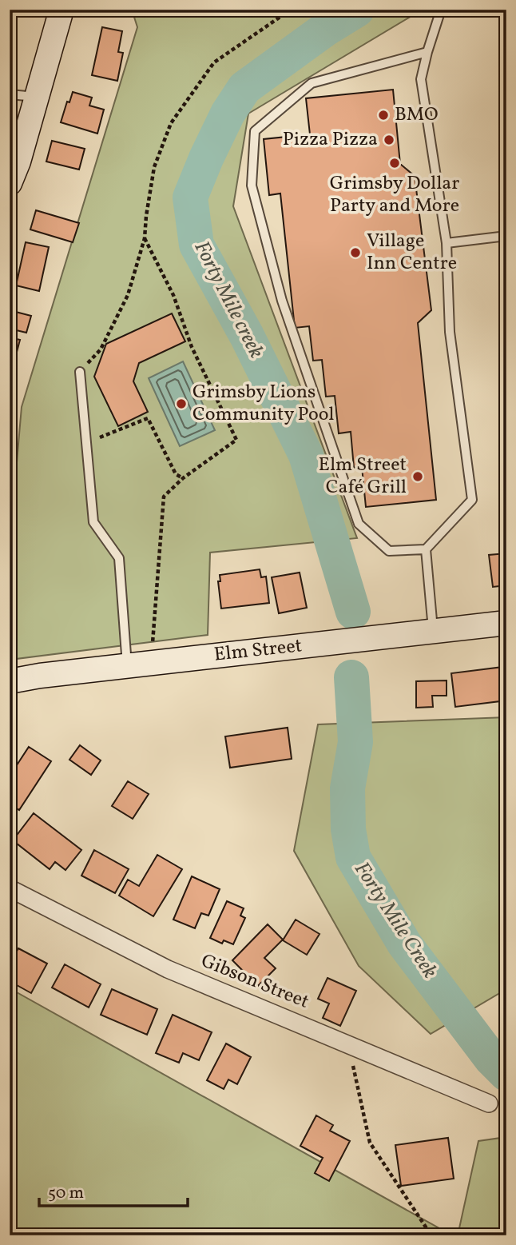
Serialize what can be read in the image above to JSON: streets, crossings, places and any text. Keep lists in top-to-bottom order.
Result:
{
  "streets": {
    "main road": ["Elm Street"],
    "street": ["Gibson Street"]
  },
  "water": ["Forty Mile creek", "Forty Mile Creek"],
  "places": [
    "BMO",
    "Pizza Pizza",
    "Grimsby Dollar Party and More",
    "Village Inn Centre",
    "Grimsby Lions Community Pool",
    "Elm Street Café Grill"
  ],
  "scale_bar": "50 m"
}
